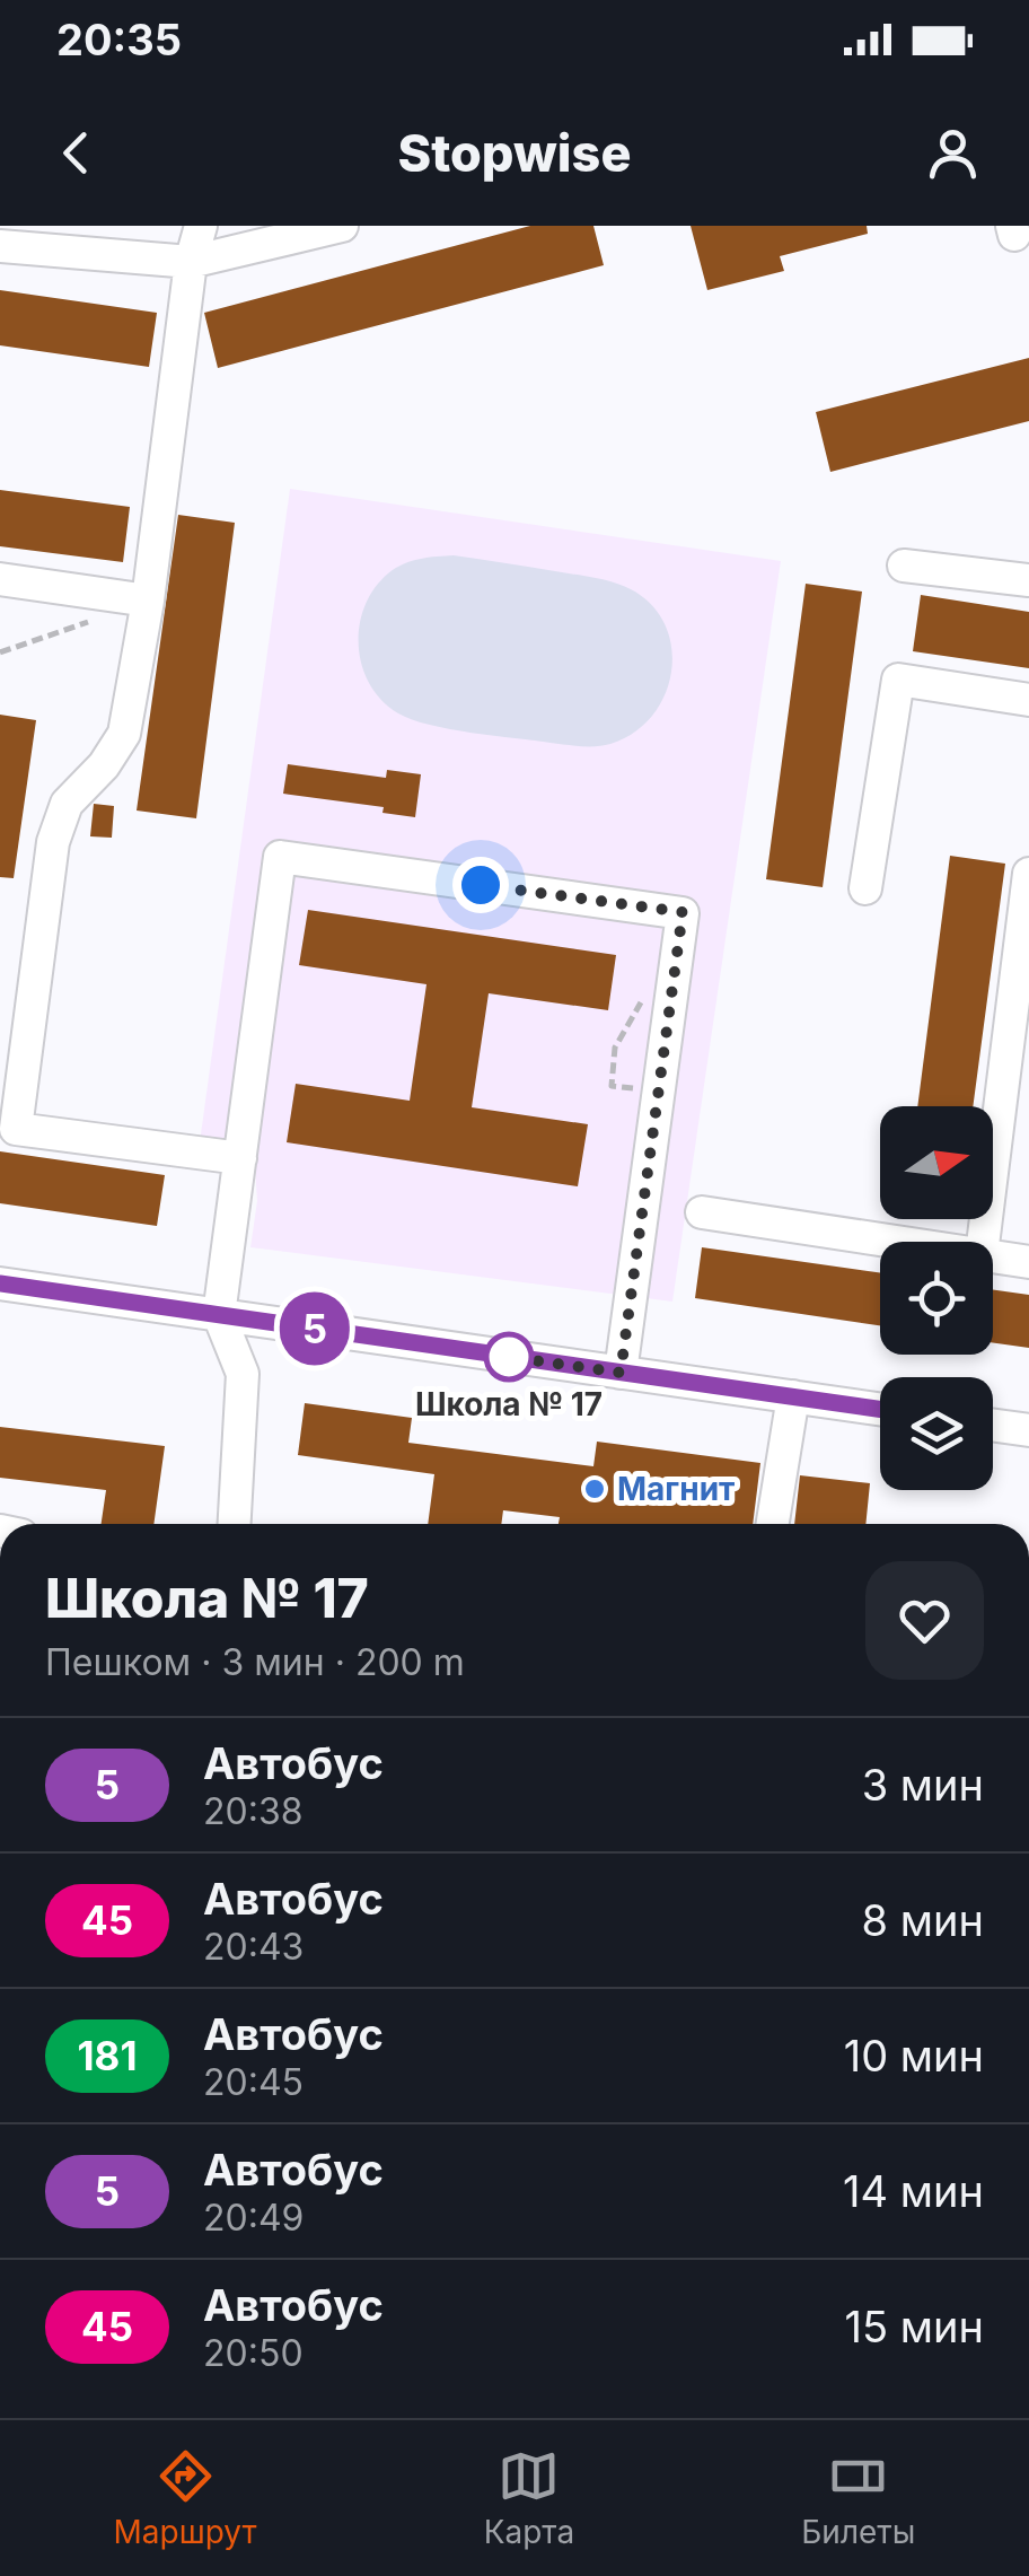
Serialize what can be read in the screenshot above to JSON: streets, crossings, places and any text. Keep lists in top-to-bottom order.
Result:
{
  "places": ["Школа № 17", "Магнит"],
  "lines": ["bus line 5"],
  "north": "right",
  "page": {
    "status": "20:35",
    "header": "Stopwise",
    "on_map": "5",
    "heading": ["Школа № 17", "Пешком · 3 мин · 200 m"],
    "list": [
      {
        "mark": "5",
        "name": "Автобус",
        "note": "20:38",
        "value": "3 мин"
      },
      {
        "mark": "45",
        "name": "Автобус",
        "note": "20:43",
        "value": "8 мин"
      },
      {
        "mark": "181",
        "name": "Автобус",
        "note": "20:45",
        "value": "10 мин"
      },
      {
        "mark": "5",
        "name": "Автобус",
        "note": "20:49",
        "value": "14 мин"
      },
      {
        "mark": "45",
        "name": "Автобус",
        "note": "20:50",
        "value": "15 мин"
      }
    ],
    "tabs": ["Маршрут", "Карта", "Билеты"]
  }
}
